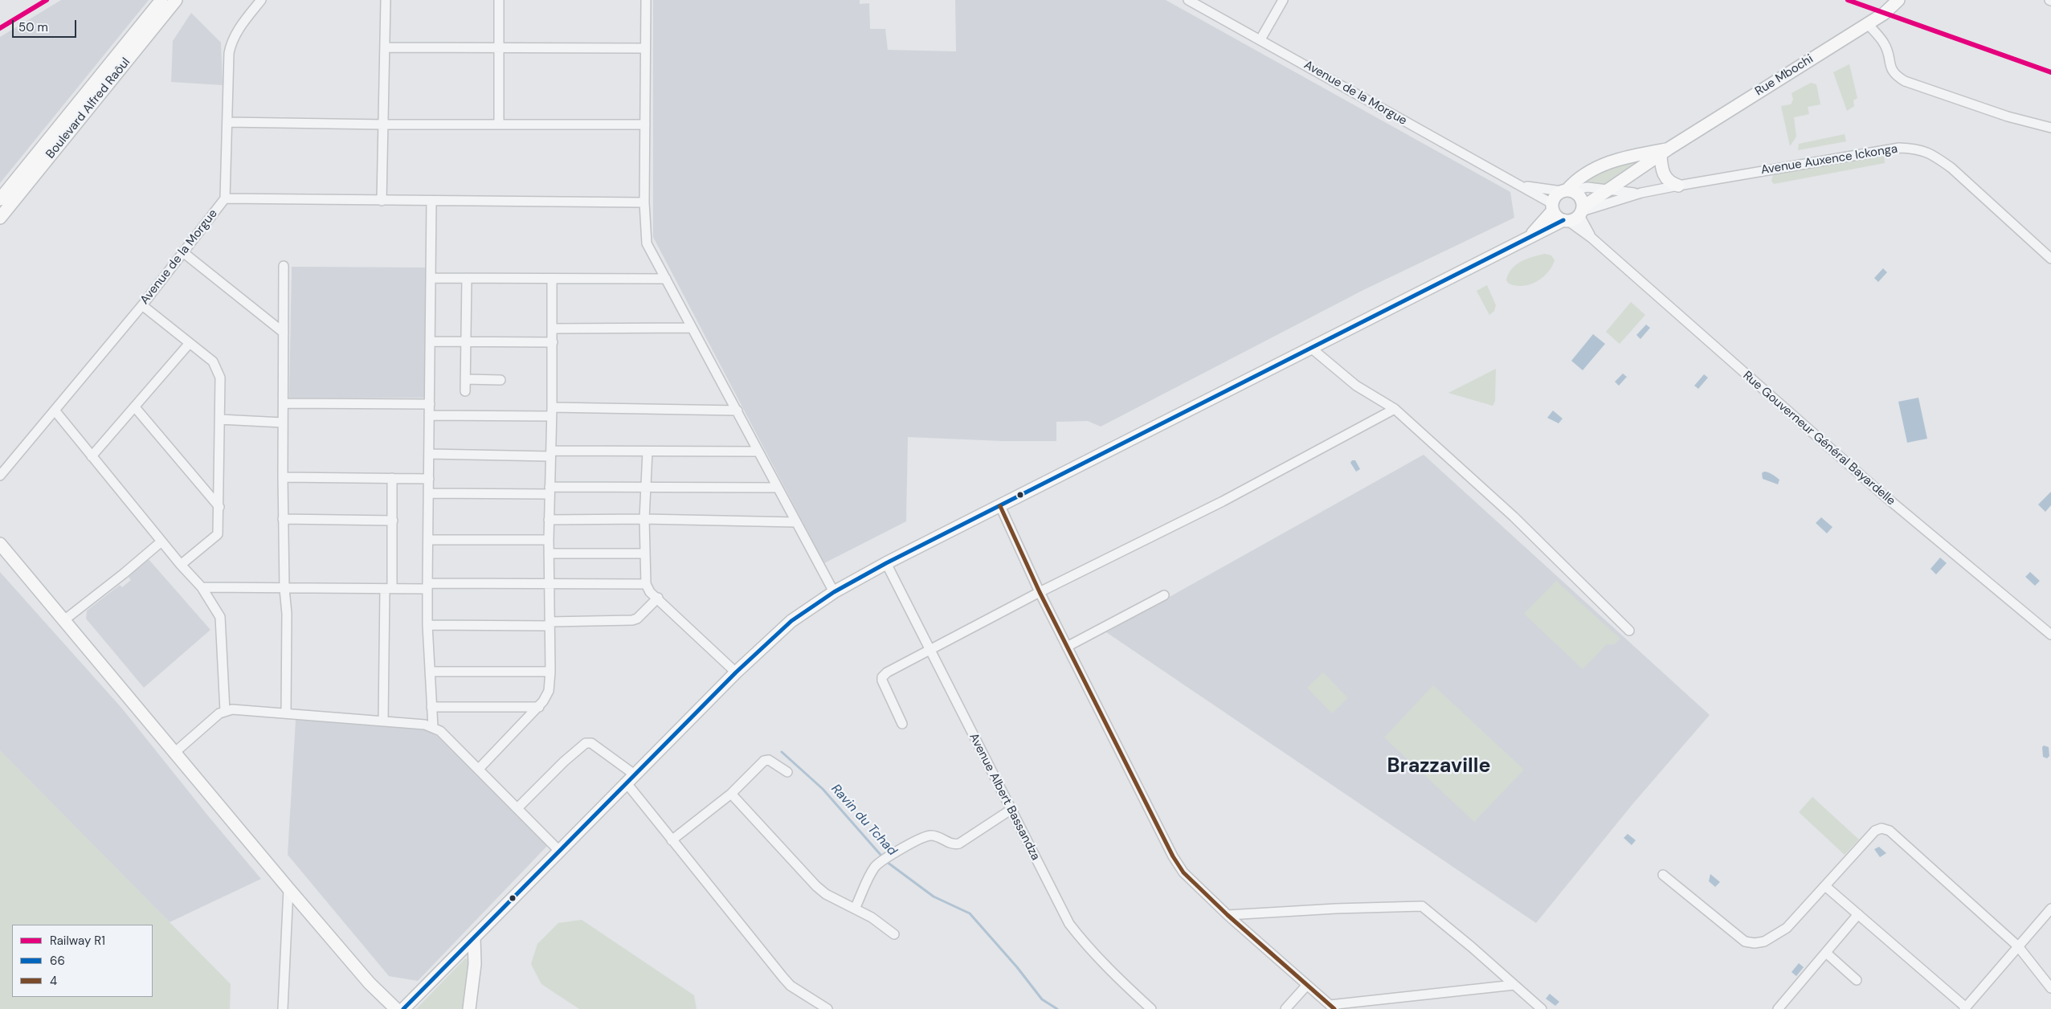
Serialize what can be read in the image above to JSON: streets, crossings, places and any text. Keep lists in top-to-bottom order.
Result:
{
  "streets": {
    "main road": ["Rue Mbochi", "Boulevard Alfred Raôul"],
    "street": [
      "Avenue de la Morgue",
      "Avenue Auxence Ickonga",
      "Rue Gouverneur Général Bayardelle",
      "Avenue Albert Bassandza"
    ]
  },
  "crossings": [
    ["Rue Mbochi", "Avenue de la Morgue"],
    ["Rue Mbochi", "Avenue Auxence Ickonga"],
    ["Rue Mbochi", "Rue Gouverneur Général Bayardelle"],
    ["Avenue de la Morgue", "Avenue Auxence Ickonga"],
    ["Avenue de la Morgue", "Rue Gouverneur Général Bayardelle"],
    ["Avenue Auxence Ickonga", "Rue Gouverneur Général Bayardelle"]
  ],
  "districts": ["Brazzaville"],
  "water": ["Ravin du Tchad"],
  "lines": ["rail line R1", "transit line 66", "transit line 4"],
  "legend": ["Railway R1", "66", "4"],
  "scale_bar": "50 m"
}
